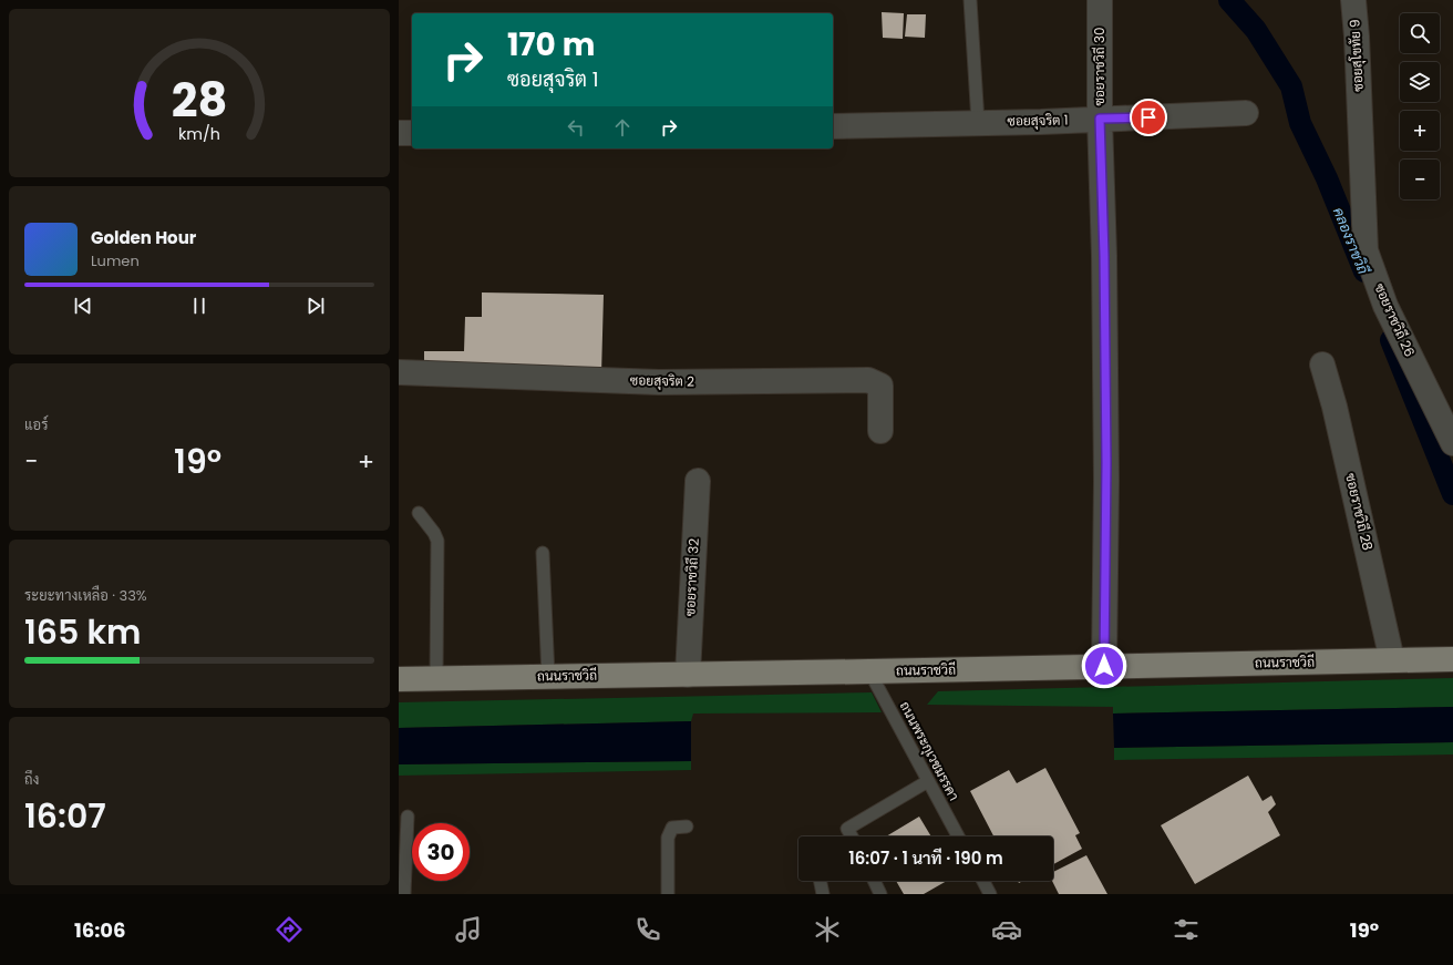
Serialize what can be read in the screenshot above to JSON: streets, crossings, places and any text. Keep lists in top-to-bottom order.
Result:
{
  "streets": {
    "main road": ["ถนนราชวิถี"],
    "street": [
      "ซอยสุโขทัย 9",
      "ซอยราชวิถี 30",
      "ซอยสุจริต 1",
      "ซอยราชวิถี 26",
      "ซอยสุจริต 2",
      "ซอยราชวิถี 28",
      "ซอยราชวิถี 32"
    ],
    "lane": ["ถนนพระกุเวชมรรคา"]
  },
  "crossings": [
    ["ซอยสุโขทัย 9", "ซอยราชวิถี 26"],
    ["ซอยราชวิถี 30", "ซอยสุจริต 1"],
    ["ซอยราชวิถี 30", "ถนนราชวิถี"],
    ["ซอยราชวิถี 28", "ถนนราชวิถี"],
    ["ซอยราชวิถี 32", "ถนนราชวิถี"],
    ["ถนนราชวิถี", "ถนนพระกุเวชมรรคา"]
  ],
  "water": ["คลองราชวิถี"],
  "page": {
    "map_buttons": ["+", "−"],
    "turn": ["170 m", "ซอยสุจริต 1"],
    "song": ["Golden Hour", "Lumen"],
    "tile": [
      "แอร์",
      ["ระยะทางเหลือ · 33%", "165 km"],
      ["ถึง", "16:07"]
    ],
    "heat": ["−", "19°", "+"],
    "limit": "30",
    "trip": "16:07 · 1 นาที · 190 m",
    "tabs": ["16:06", "19°"],
    "gauge": ["28", "km/h"]
  }
}
